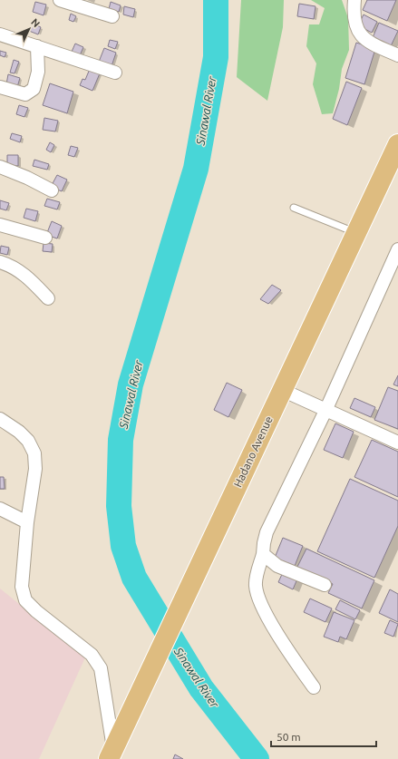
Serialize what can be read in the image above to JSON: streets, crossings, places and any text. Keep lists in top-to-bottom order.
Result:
{
  "streets": {
    "main road": ["Hadano Avenue"]
  },
  "water": ["Sinawal River"],
  "scale_bar": "50 m",
  "north": "top right"
}
